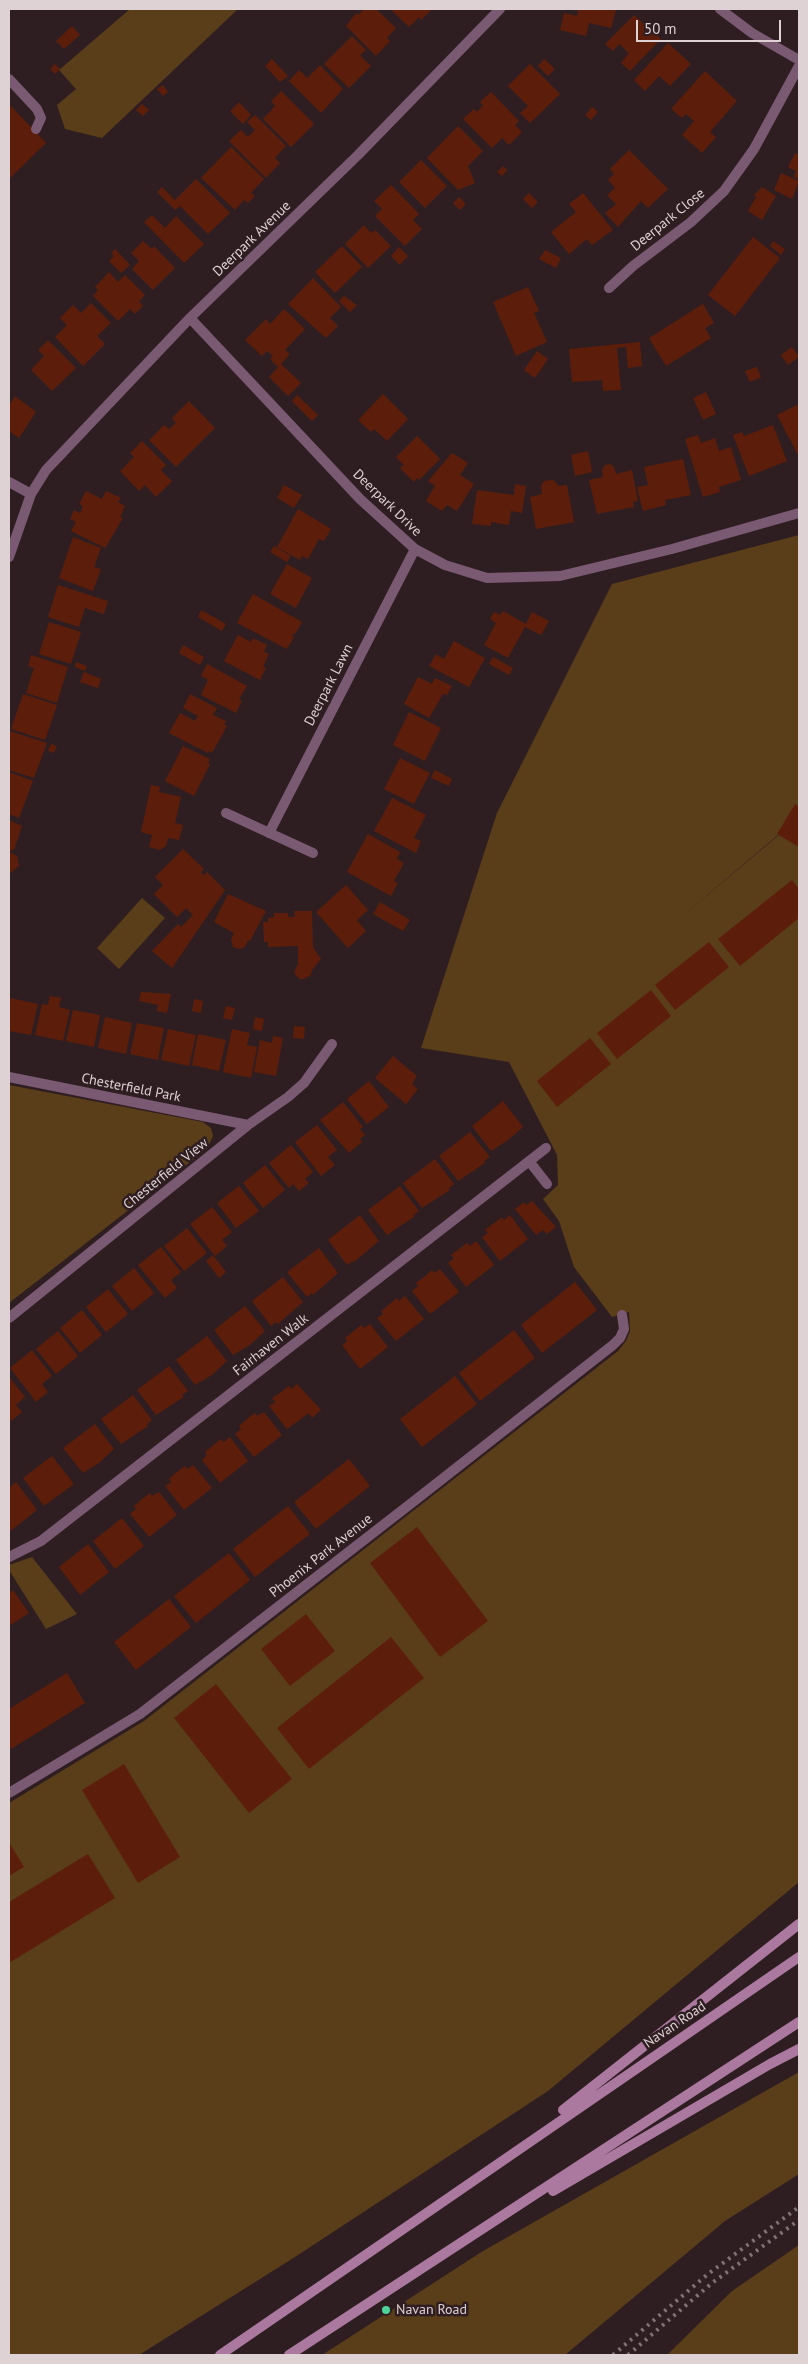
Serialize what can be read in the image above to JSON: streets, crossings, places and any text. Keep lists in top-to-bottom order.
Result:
{
  "streets": {
    "main road": ["Navan Road"],
    "street": [
      "Deerpark Close",
      "Deerpark Avenue",
      "Deerpark Drive",
      "Deerpark Lawn",
      "Chesterfield Park",
      "Chesterfield View",
      "Fairhaven Walk",
      "Phoenix Park Avenue"
    ]
  },
  "crossings": [
    ["Deerpark Avenue", "Deerpark Drive"],
    ["Deerpark Drive", "Deerpark Lawn"],
    ["Chesterfield Park", "Chesterfield View"]
  ],
  "places": ["Navan Road"],
  "scale_bar": "50 m"
}
